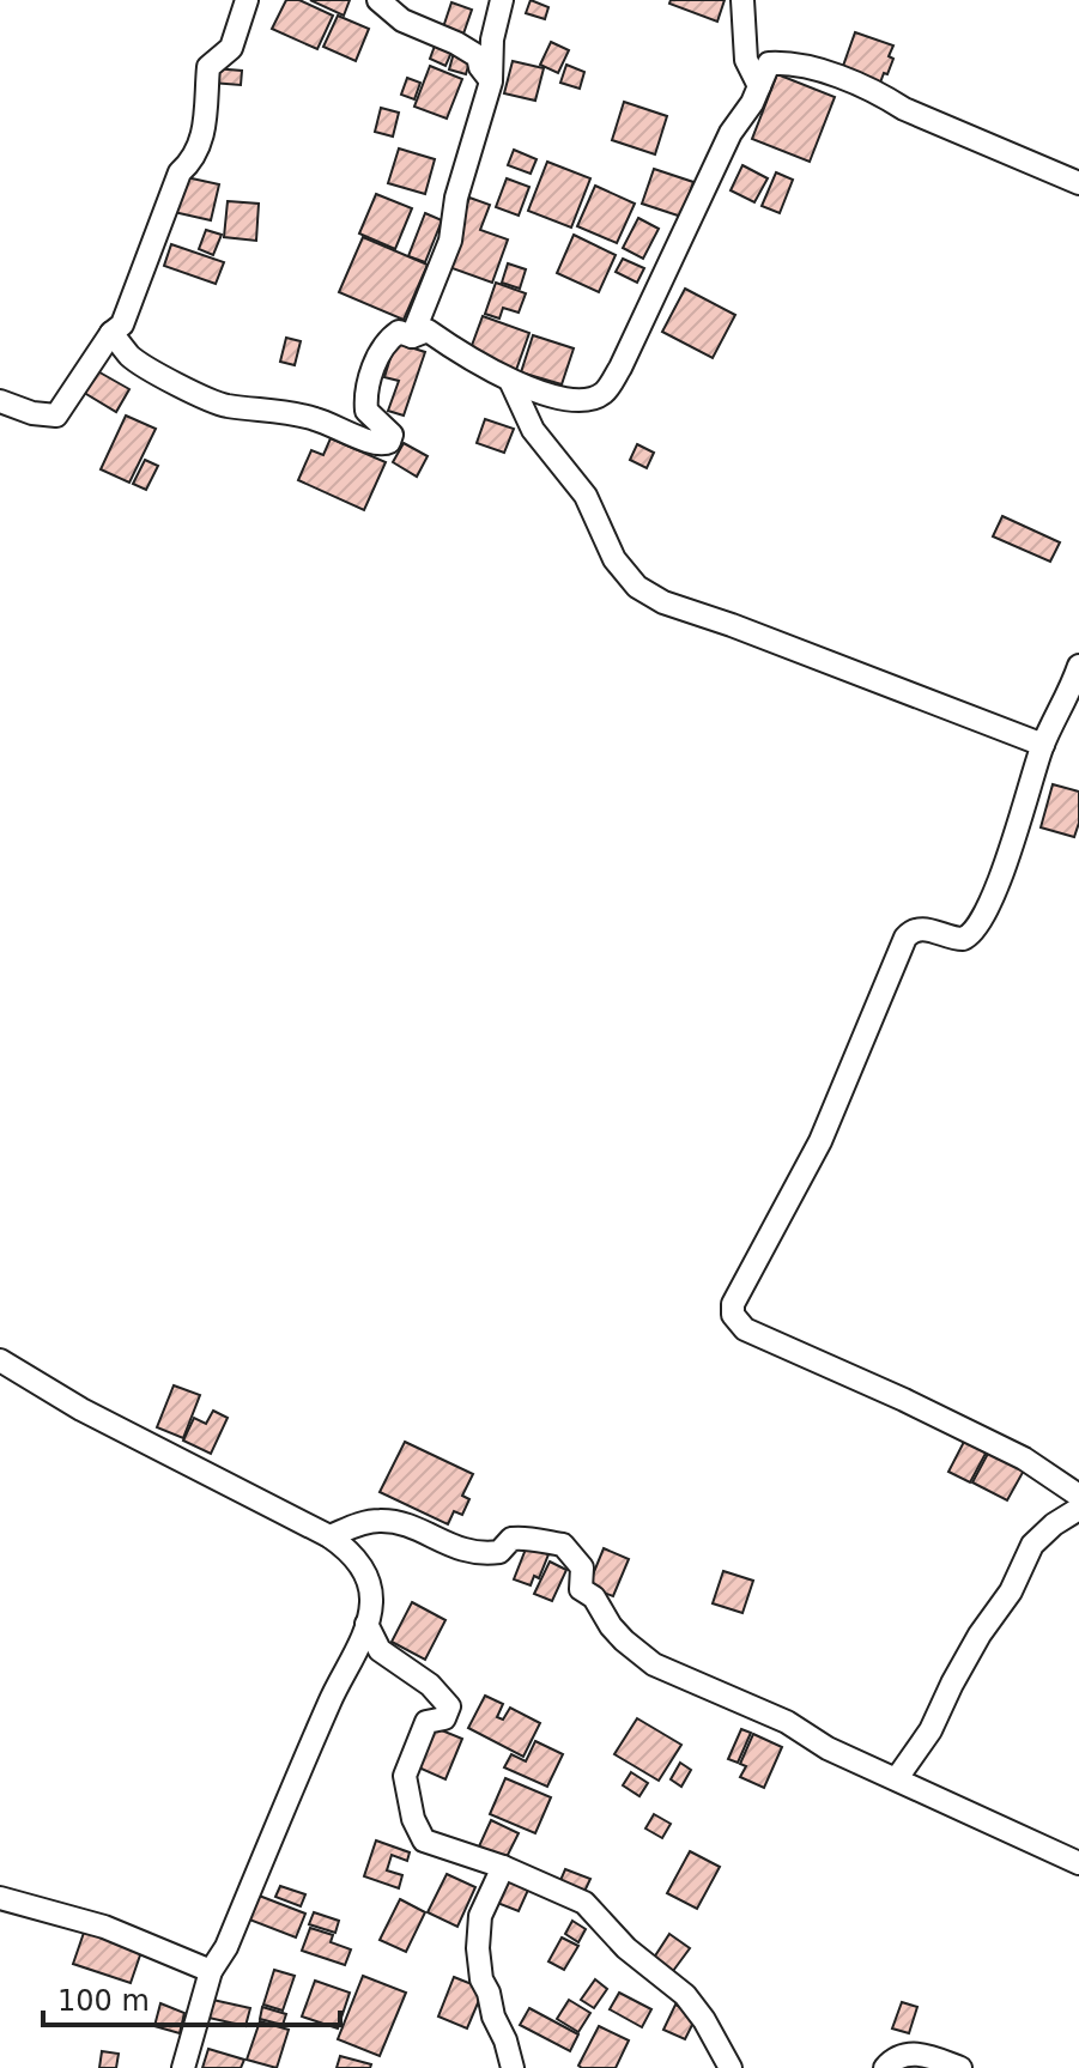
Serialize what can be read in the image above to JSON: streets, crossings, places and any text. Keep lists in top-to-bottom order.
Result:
{
  "scale_bar": "100 m"
}
